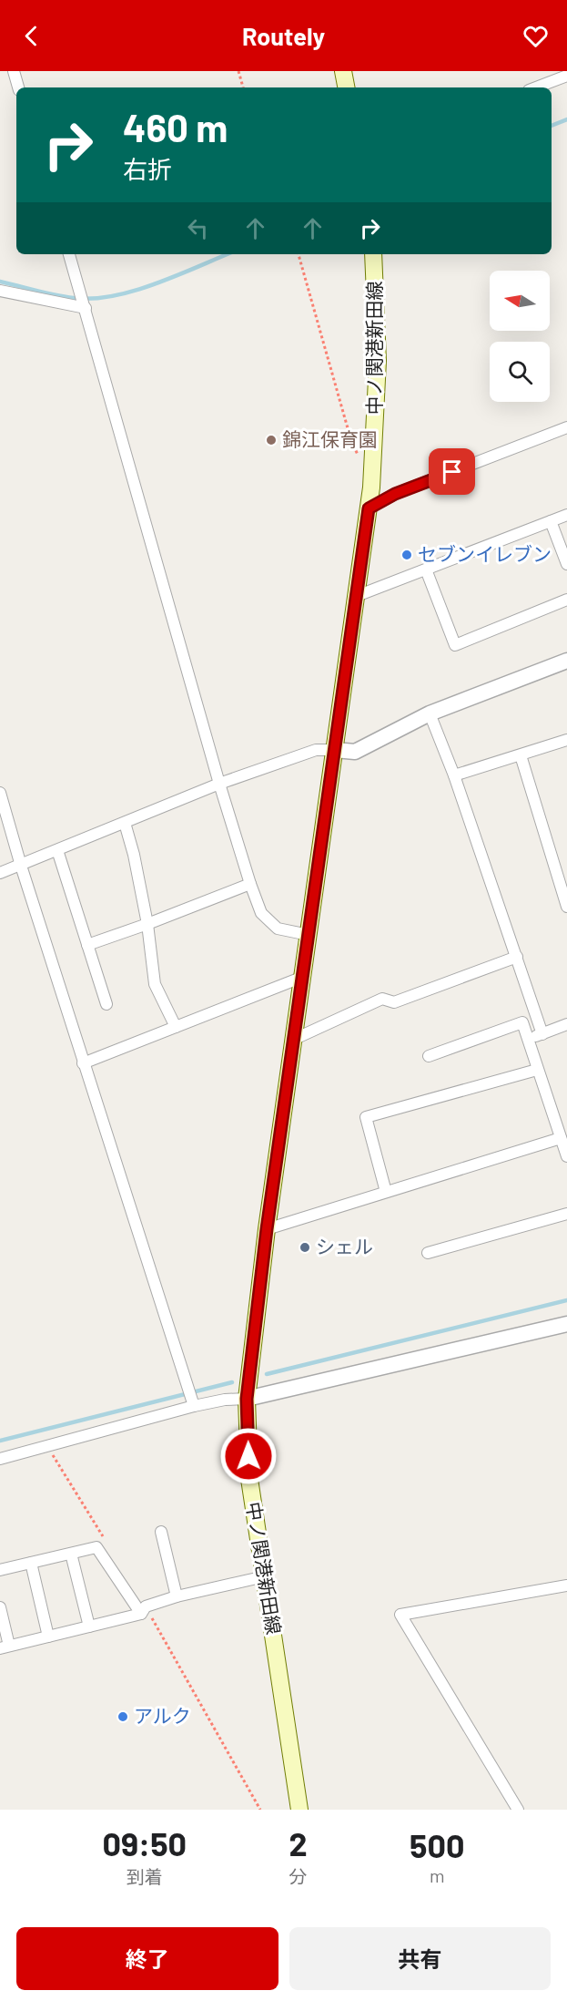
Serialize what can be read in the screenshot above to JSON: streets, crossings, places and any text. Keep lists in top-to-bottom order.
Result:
{
  "streets": {
    "main road": ["中ノ関港新田線"]
  },
  "places": [
    "錦江保育園",
    "セブンイレブン",
    "シェル",
    "アルク"
  ],
  "north": "left",
  "page": {
    "header": "Routely",
    "turn": ["460 m", "右折"],
    "eta": [
      "09:50",
      "到着",
      "2",
      "分",
      "500",
      "m"
    ],
    "buttons": ["終了", "共有"]
  }
}
